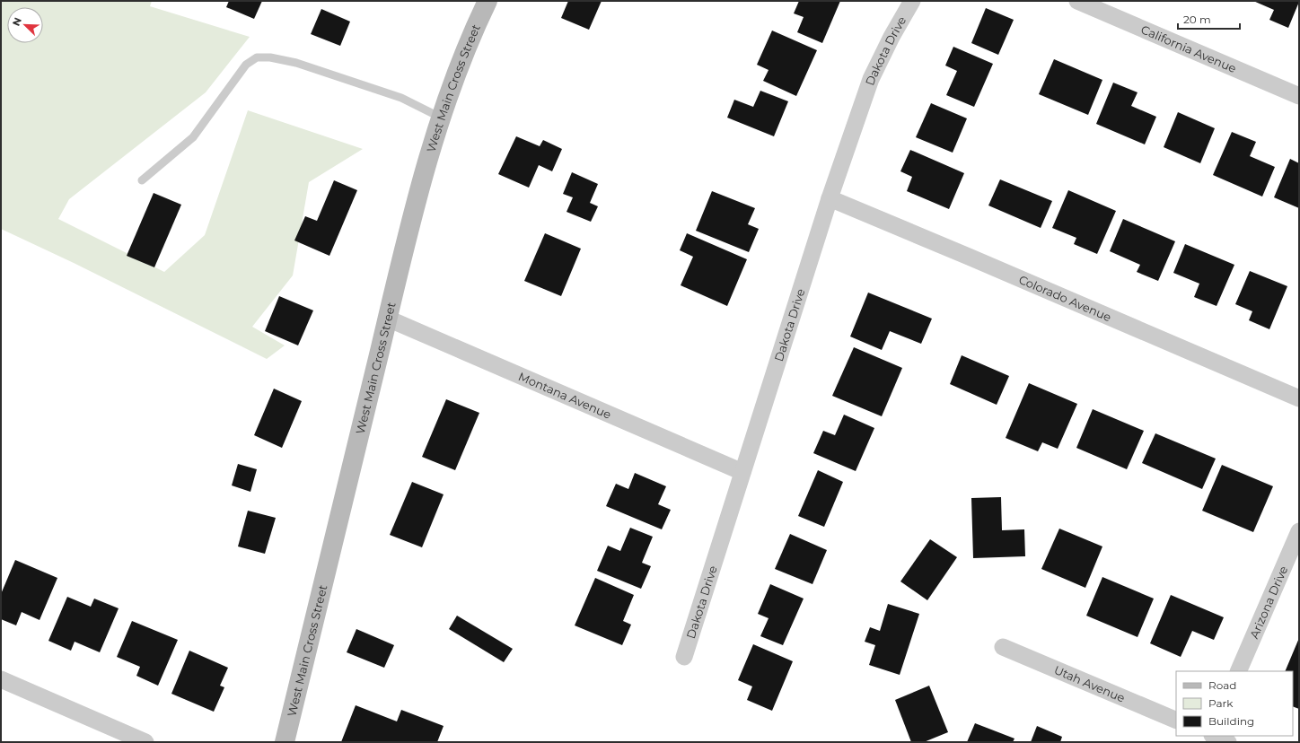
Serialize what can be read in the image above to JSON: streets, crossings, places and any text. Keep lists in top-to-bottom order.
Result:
{
  "streets": {
    "main road": ["West Main Cross Street"],
    "street": [
      "California Avenue",
      "Dakota Drive",
      "Colorado Avenue",
      "Montana Avenue",
      "Arizona Drive",
      "Utah Avenue"
    ]
  },
  "crossings": [
    ["Dakota Drive", "Colorado Avenue"],
    ["Dakota Drive", "Montana Avenue"],
    ["West Main Cross Street", "Montana Avenue"]
  ],
  "legend": ["Road", "Park", "Building"],
  "scale_bar": "20 m",
  "north": "top left"
}
